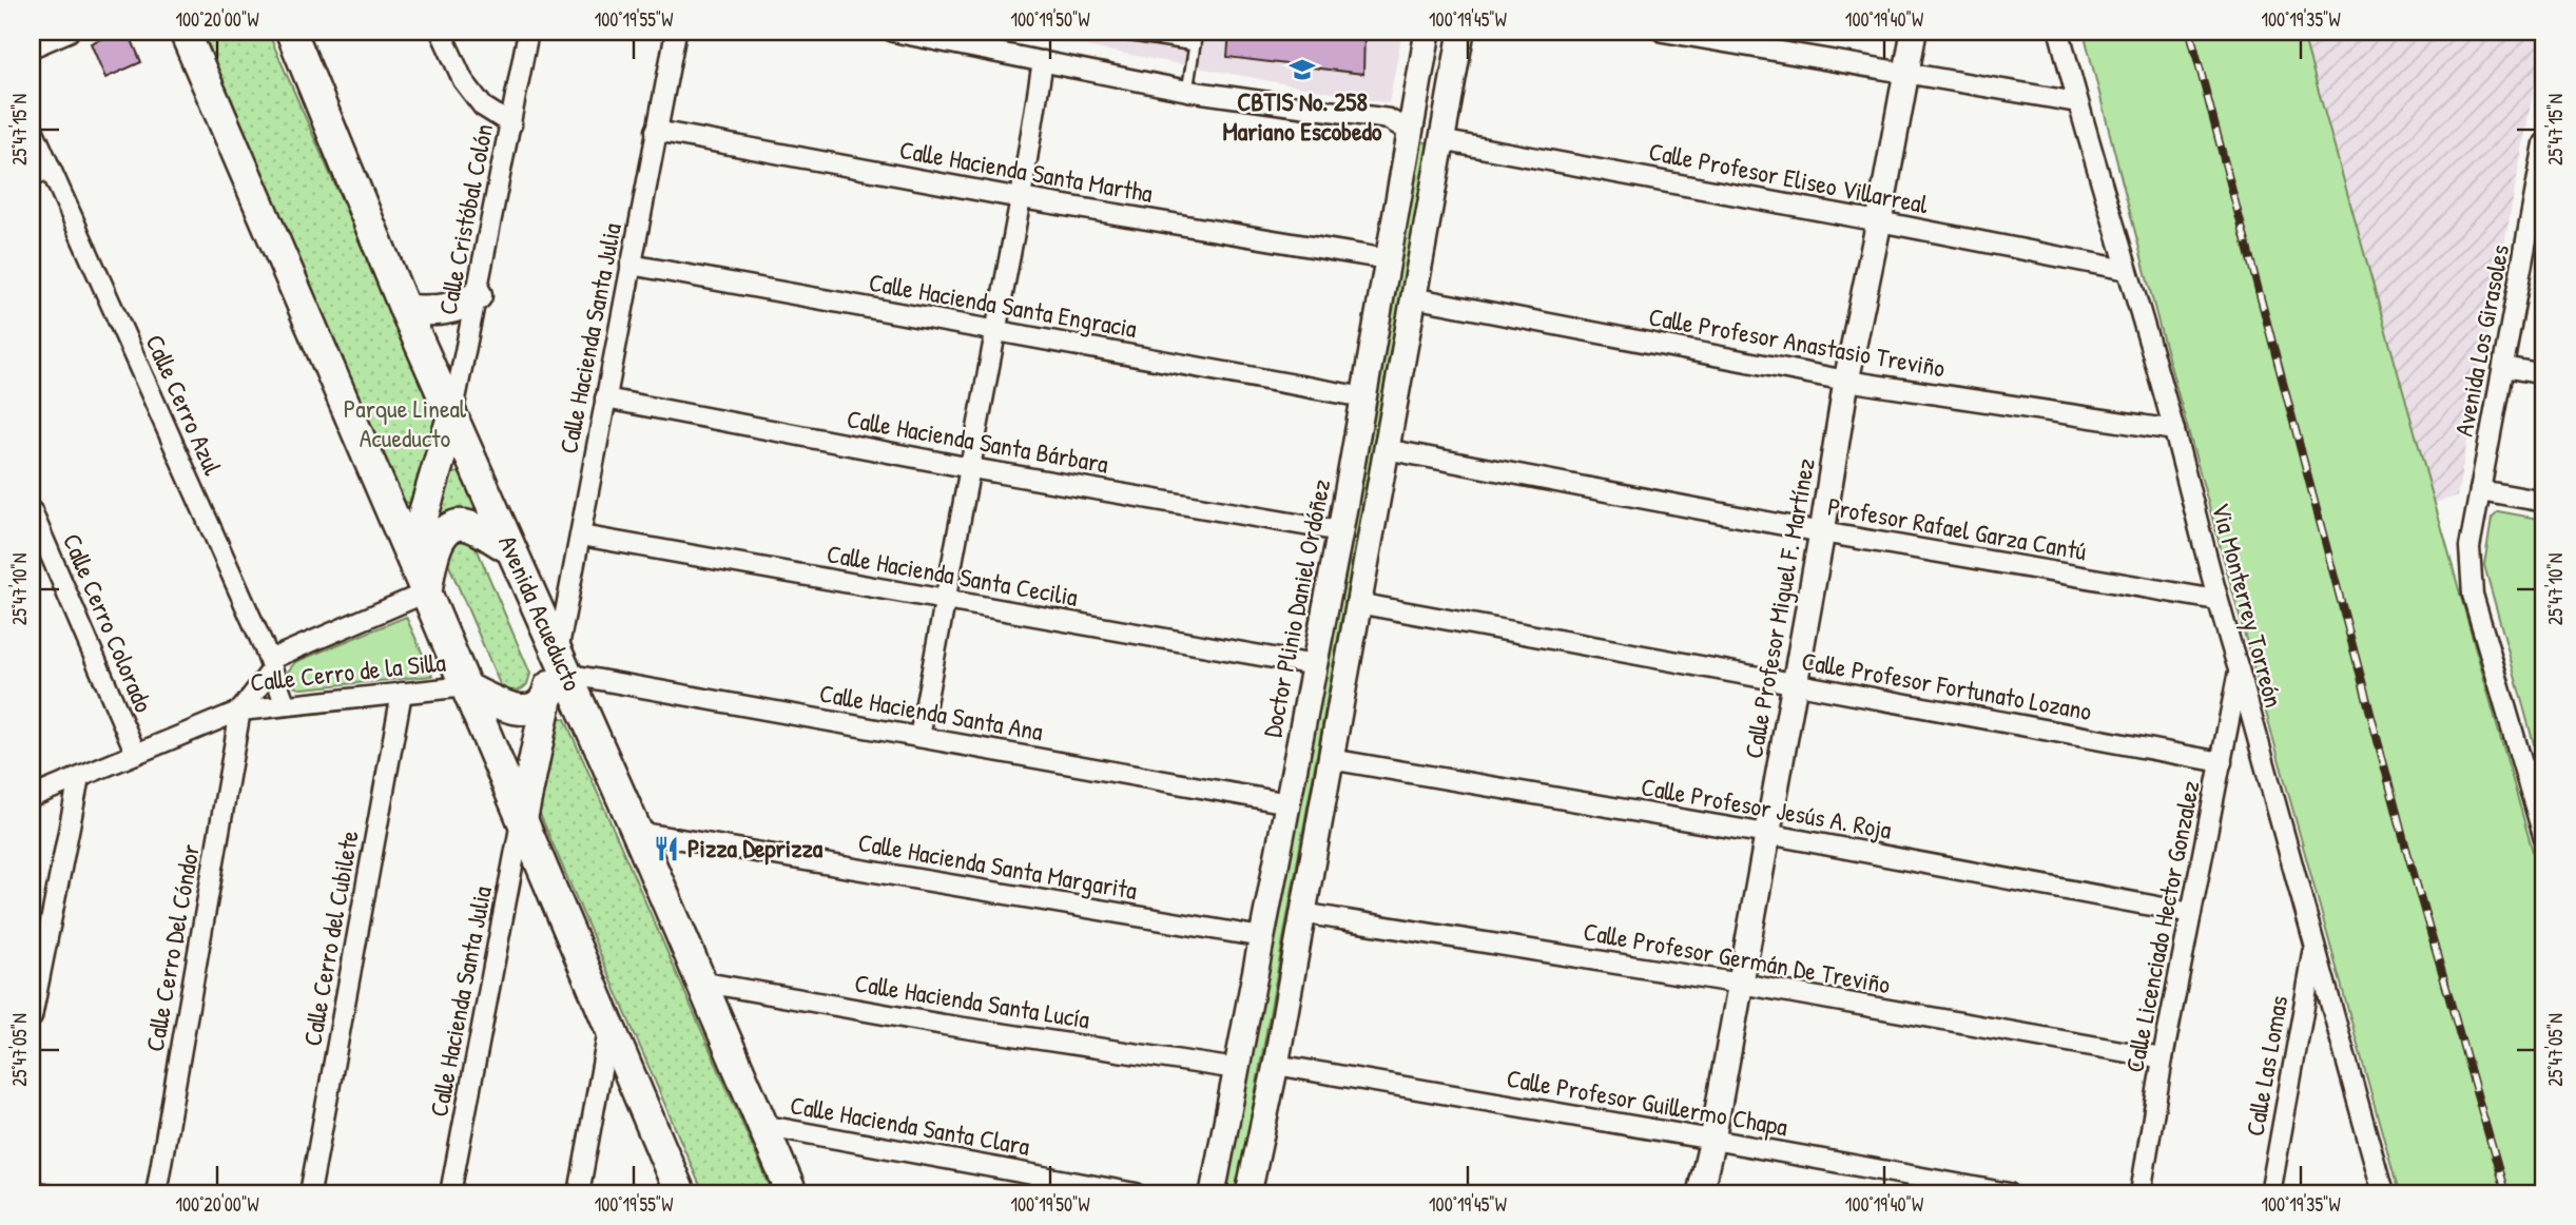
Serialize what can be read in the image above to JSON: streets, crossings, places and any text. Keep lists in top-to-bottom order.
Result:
{
  "streets": {
    "main road": ["Avenida Acueducto"],
    "street": [
      "Calle Hacienda Santa Martha",
      "Calle Profesor Eliseo Villarreal",
      "Calle Cristóbal Colón",
      "Calle Hacienda Santa Engracia",
      "Calle Hacienda Santa Julia",
      "Avenida Los Girasoles",
      "Calle Profesor Anastasio Treviño",
      "Calle Cerro Azul",
      "Calle Hacienda Santa Bárbara",
      "Profesor Rafael Garza Cantú",
      "Calle Hacienda Santa Cecilia",
      "Via Monterrey Torreón",
      "Doctor Plinio Daniel Ordóñez",
      "Calle Profesor Miguel F. Martínez",
      "Calle Cerro Colorado",
      "Calle Cerro de la Silla",
      "Calle Profesor Fortunato Lozano",
      "Calle Hacienda Santa Ana",
      "Calle Profesor Jesús A. Roja",
      "Calle Hacienda Santa Margarita",
      "Calle Licenciado Hector Gonzalez",
      "Calle Cerro del Cubilete",
      "Calle Cerro Del Cóndor",
      "Calle Profesor Germán De Treviño",
      "Calle Hacienda Santa Lucía",
      "Calle Las Lomas",
      "Calle Profesor Guillermo Chapa",
      "Calle Hacienda Santa Clara"
    ]
  },
  "crossings": [
    ["Calle Hacienda Santa Martha", "Calle Hacienda Santa Julia"],
    ["Calle Hacienda Santa Martha", "Doctor Plinio Daniel Ordóñez"],
    ["Calle Profesor Eliseo Villarreal", "Via Monterrey Torreón"],
    ["Calle Profesor Eliseo Villarreal", "Calle Profesor Miguel F. Martínez"],
    ["Calle Cristóbal Colón", "Avenida Acueducto"],
    ["Calle Hacienda Santa Engracia", "Calle Hacienda Santa Julia"],
    ["Calle Hacienda Santa Engracia", "Doctor Plinio Daniel Ordóñez"],
    ["Calle Hacienda Santa Julia", "Calle Hacienda Santa Bárbara"],
    ["Calle Hacienda Santa Julia", "Calle Hacienda Santa Cecilia"],
    ["Calle Hacienda Santa Julia", "Avenida Acueducto"],
    ["Calle Hacienda Santa Julia", "Calle Hacienda Santa Ana"],
    ["Calle Profesor Anastasio Treviño", "Via Monterrey Torreón"],
    ["Calle Profesor Anastasio Treviño", "Calle Profesor Miguel F. Martínez"],
    ["Calle Cerro Azul", "Calle Cerro de la Silla"],
    ["Calle Hacienda Santa Bárbara", "Doctor Plinio Daniel Ordóñez"],
    ["Profesor Rafael Garza Cantú", "Via Monterrey Torreón"],
    ["Profesor Rafael Garza Cantú", "Calle Profesor Miguel F. Martínez"],
    ["Calle Hacienda Santa Cecilia", "Doctor Plinio Daniel Ordóñez"],
    ["Via Monterrey Torreón", "Calle Licenciado Hector Gonzalez"],
    ["Via Monterrey Torreón", "Calle Las Lomas"],
    ["Doctor Plinio Daniel Ordóñez", "Calle Hacienda Santa Ana"],
    ["Doctor Plinio Daniel Ordóñez", "Calle Hacienda Santa Margarita"],
    ["Doctor Plinio Daniel Ordóñez", "Calle Hacienda Santa Lucía"],
    ["Calle Profesor Miguel F. Martínez", "Calle Profesor Fortunato Lozano"],
    ["Calle Profesor Miguel F. Martínez", "Calle Profesor Jesús A. Roja"],
    ["Calle Profesor Miguel F. Martínez", "Calle Profesor Germán De Treviño"],
    ["Calle Profesor Miguel F. Martínez", "Calle Profesor Guillermo Chapa"],
    ["Avenida Acueducto", "Calle Hacienda Santa Ana"],
    ["Avenida Acueducto", "Calle Hacienda Santa Margarita"],
    ["Avenida Acueducto", "Calle Hacienda Santa Lucía"],
    ["Avenida Acueducto", "Calle Hacienda Santa Clara"],
    ["Calle Cerro Colorado", "Calle Cerro de la Silla"],
    ["Calle Cerro de la Silla", "Calle Cerro del Cubilete"],
    ["Calle Cerro de la Silla", "Calle Cerro Del Cóndor"],
    ["Calle Profesor Fortunato Lozano", "Calle Licenciado Hector Gonzalez"],
    ["Calle Profesor Jesús A. Roja", "Calle Licenciado Hector Gonzalez"],
    ["Calle Licenciado Hector Gonzalez", "Calle Profesor Germán De Treviño"]
  ],
  "parks": ["Parque Lineal Acueducto"],
  "places": {
    "school or university": ["CBTIS No. 258 Mariano Escobedo"],
    "restaurant": ["Pizza Deprizza"]
  },
  "coordinates": [
    "100°20'00\"W",
    "100°19'55\"W",
    "100°19'50\"W",
    "100°19'45\"W",
    "100°19'40\"W",
    "100°19'35\"W",
    "25°47'15\"N",
    "25°47'10\"N",
    "25°47'05\"N"
  ]
}
